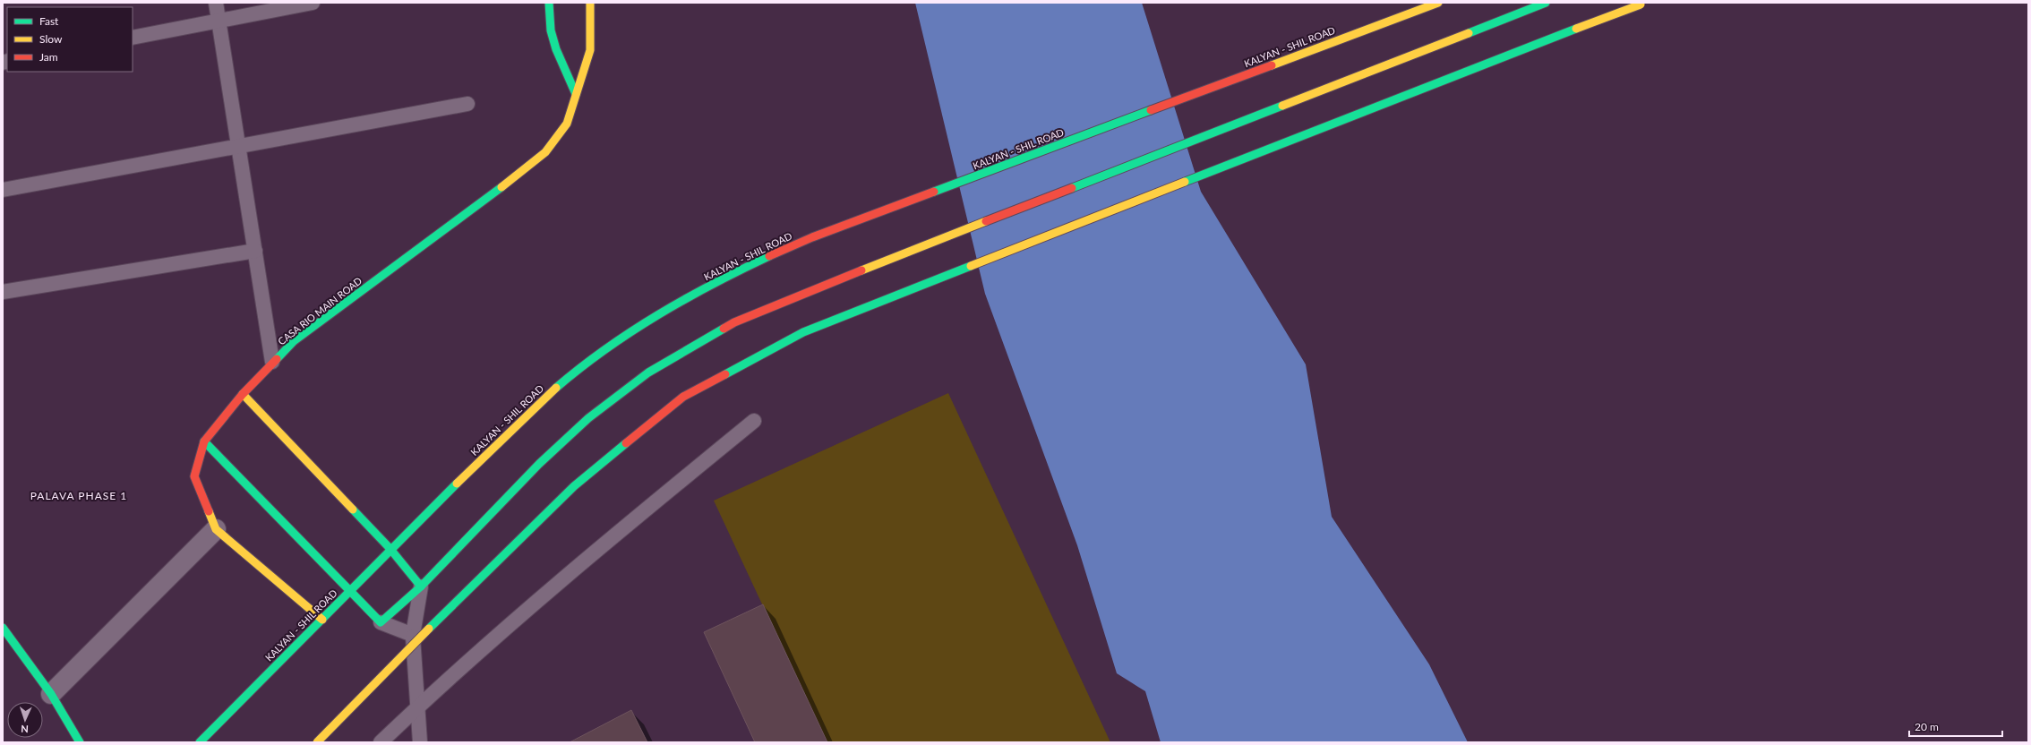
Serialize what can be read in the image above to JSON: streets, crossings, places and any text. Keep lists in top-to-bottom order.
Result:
{
  "streets": {
    "main road": ["KALYAN - SHIL ROAD", "CASA RIO MAIN ROAD"]
  },
  "crossings": [
    ["KALYAN - SHIL ROAD", "CASA RIO MAIN ROAD"]
  ],
  "districts": ["PALAVA PHASE 1"],
  "legend": ["Fast", "Slow", "Jam"],
  "scale_bar": "20 m",
  "north": "bottom"
}
